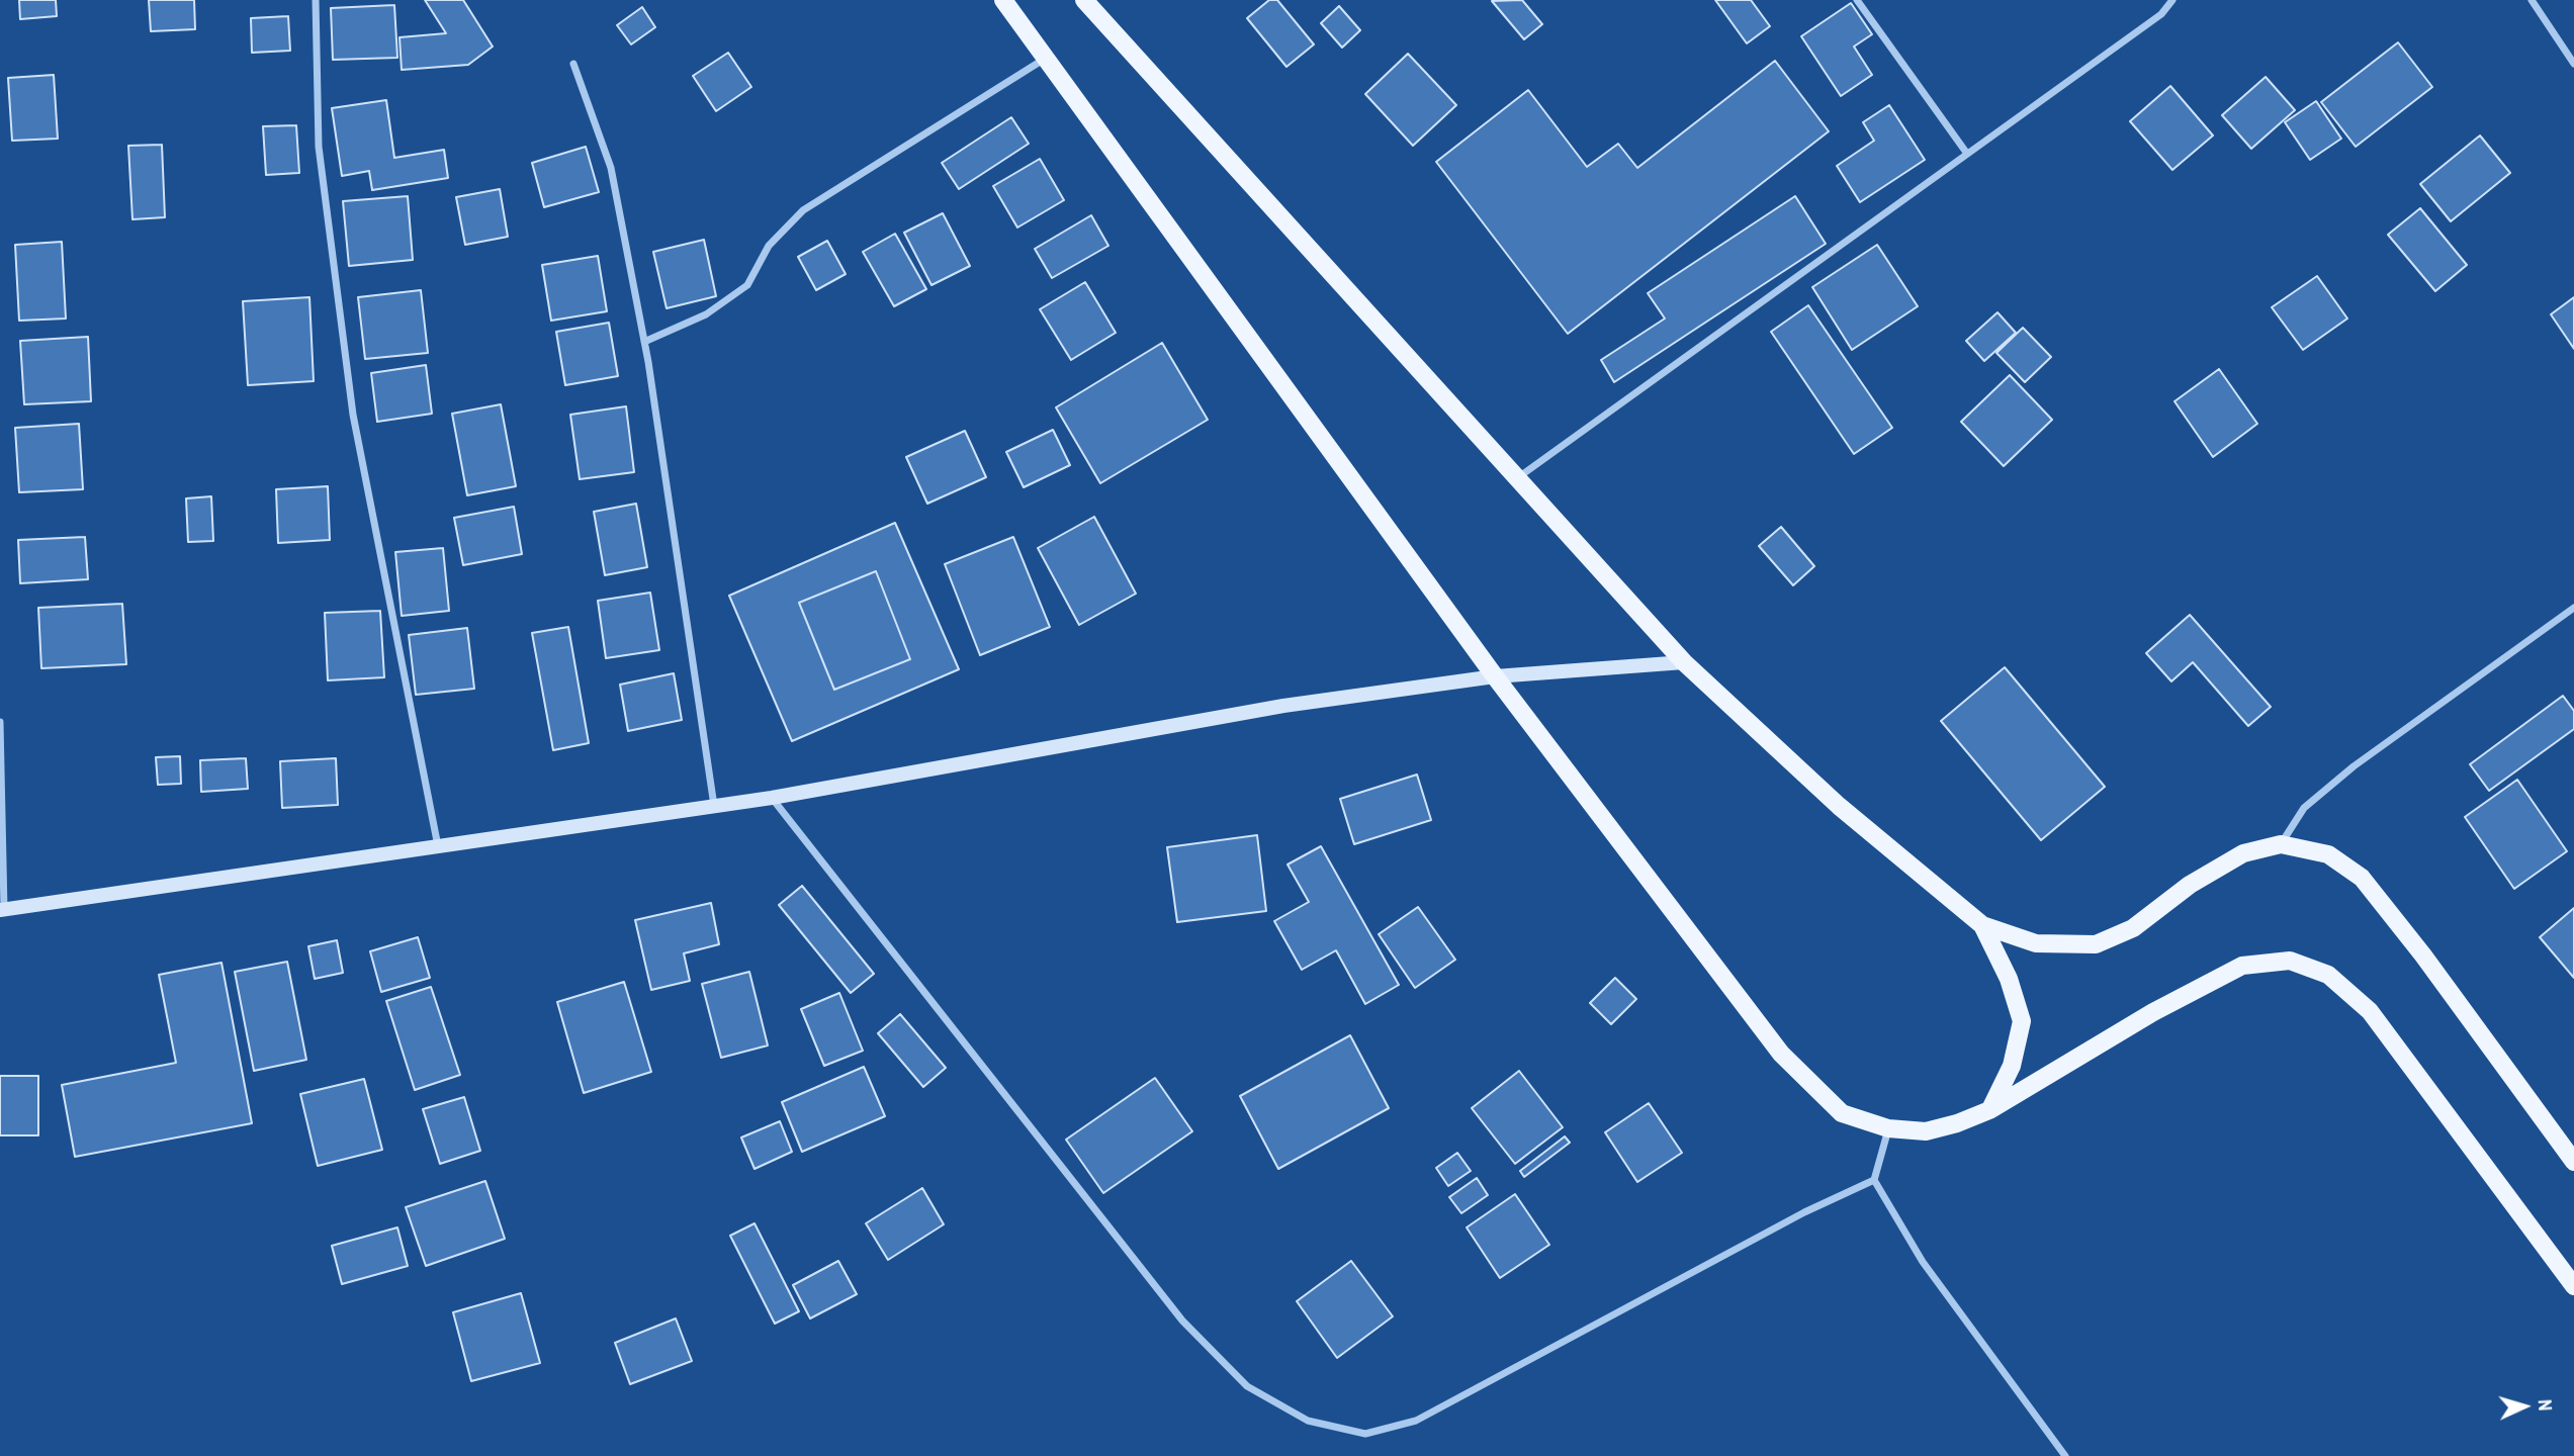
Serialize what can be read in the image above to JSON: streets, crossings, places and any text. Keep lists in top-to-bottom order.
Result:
{
  "north": "right"
}
